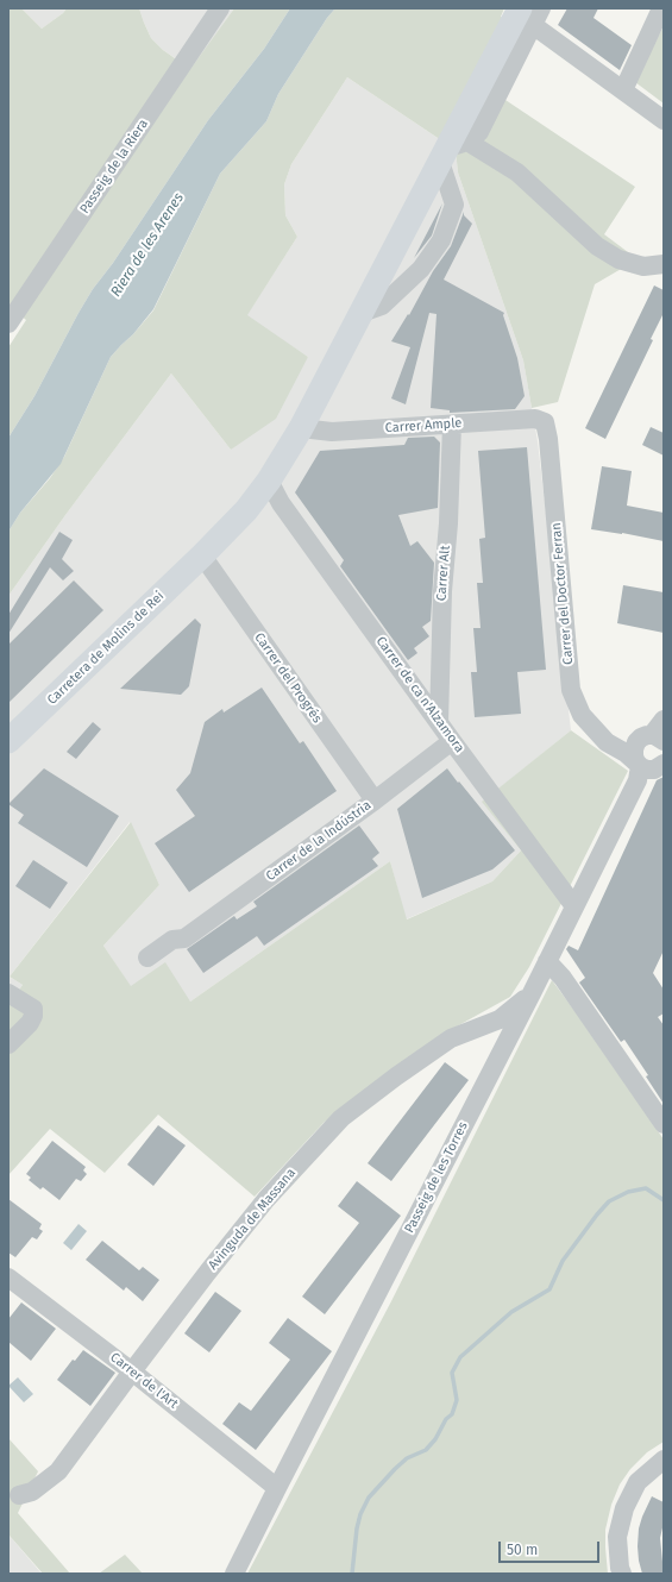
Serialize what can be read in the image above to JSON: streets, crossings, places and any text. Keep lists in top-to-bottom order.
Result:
{
  "streets": {
    "main road": ["Carretera de Molins de Rei"],
    "street": [
      "Passeig de la Riera",
      "Carrer Ample",
      "Carrer Alt",
      "Carrer del Doctor Ferran",
      "Carrer del Progrés",
      "Carrer de ca n'Alzamora",
      "Carrer de la Indústria",
      "Passeig de les Torres",
      "Avinguda de Massana",
      "Carrer de l'Art"
    ]
  },
  "crossings": [
    ["Carrer Ample", "Carrer Alt"],
    ["Carrer Ample", "Carrer del Doctor Ferran"],
    ["Carrer Ample", "Carretera de Molins de Rei"],
    ["Carrer Alt", "Carrer de ca n'Alzamora"],
    ["Carrer del Doctor Ferran", "Passeig de les Torres"],
    ["Carretera de Molins de Rei", "Carrer del Progrés"],
    ["Carretera de Molins de Rei", "Carrer de ca n'Alzamora"],
    ["Carrer del Progrés", "Carrer de la Indústria"],
    ["Carrer de ca n'Alzamora", "Carrer de la Indústria"],
    ["Carrer de ca n'Alzamora", "Passeig de les Torres"],
    ["Passeig de les Torres", "Avinguda de Massana"],
    ["Passeig de les Torres", "Carrer de l'Art"],
    ["Avinguda de Massana", "Carrer de l'Art"]
  ],
  "water": ["Riera de les Arenes"],
  "scale_bar": "50 m"
}
